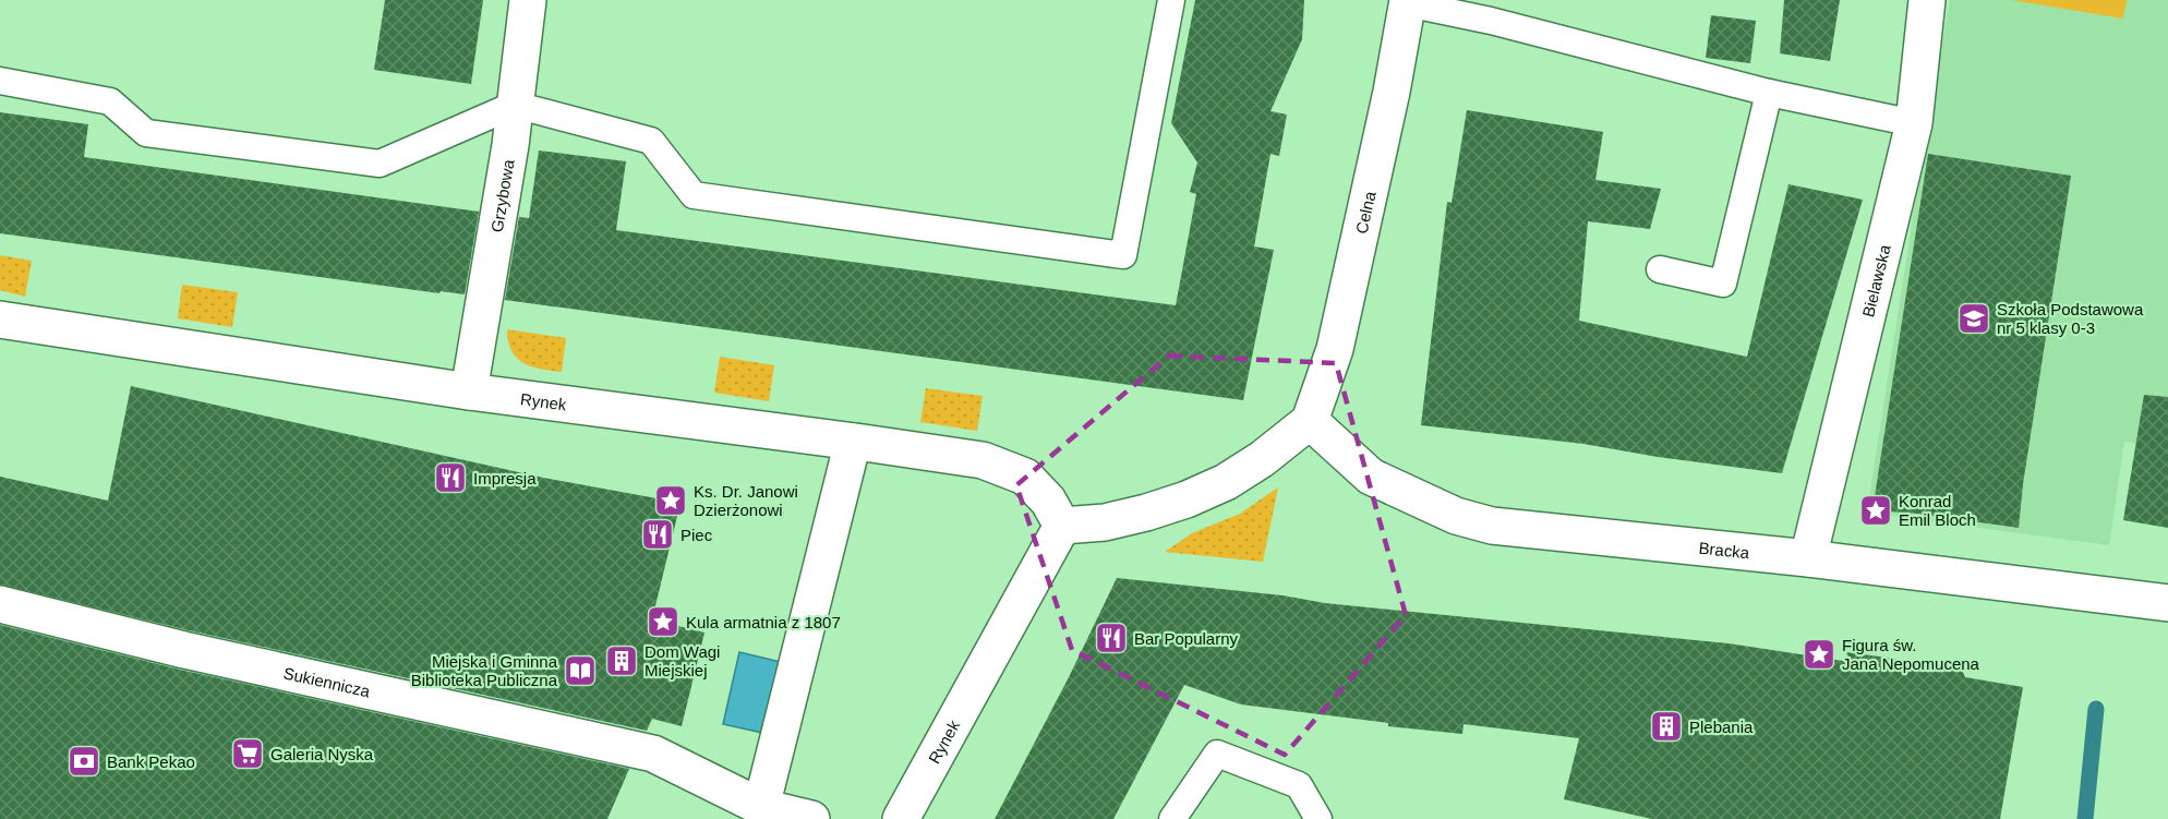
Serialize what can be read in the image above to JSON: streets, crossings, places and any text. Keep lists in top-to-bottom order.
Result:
{
  "streets": {
    "street": [
      "Grzybowa",
      "Celna",
      "Bielawska",
      "Rynek",
      "Bracka",
      "Sukiennicza"
    ]
  },
  "crossings": [
    ["Grzybowa", "Rynek"],
    ["Celna", "Bracka"],
    ["Bielawska", "Bracka"]
  ],
  "places": {
    "school or university": ["Szkoła Podstawowa nr 5 klasy 0-3"],
    "restaurant": ["Impresja", "Piec", "Bar Popularny"],
    "place": [
      "Ks. Dr. Janowi Dzierżonowi",
      "Konrad Emil Bloch",
      "Kula armatnia z 1807",
      "Figura św. Jana Nepomucena"
    ],
    "building": ["Dom Wagi Miejskiej", "Plebania"],
    "library": ["Miejska i Gminna Biblioteka Publiczna"],
    "supermarket": ["Galeria Nyska"],
    "bank": ["Bank Pekao"]
  }
}
